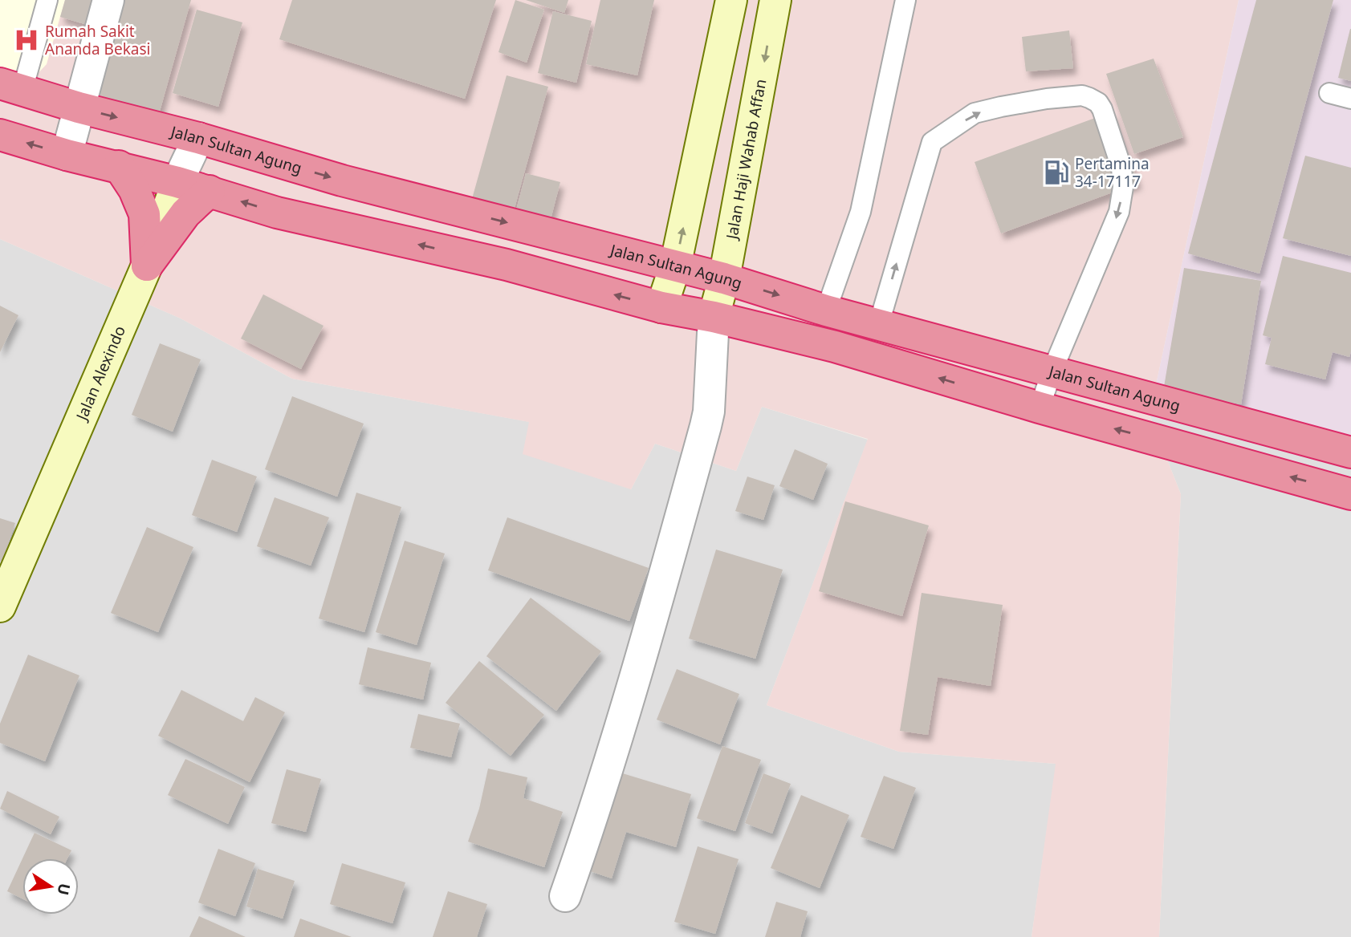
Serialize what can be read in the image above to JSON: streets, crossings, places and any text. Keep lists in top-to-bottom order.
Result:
{
  "streets": {
    "highway": ["Jalan Sultan Agung"],
    "street": ["Jalan Haji Wahab Affan", "Jalan Alexindo"]
  },
  "crossings": [
    ["Jalan Sultan Agung", "Jalan Haji Wahab Affan"],
    ["Jalan Sultan Agung", "Jalan Alexindo"]
  ],
  "places": {
    "hospital": ["Rumah Sakit Ananda Bekasi"],
    "fuel station": ["Pertamina 34-17117"]
  },
  "north": "right"
}
